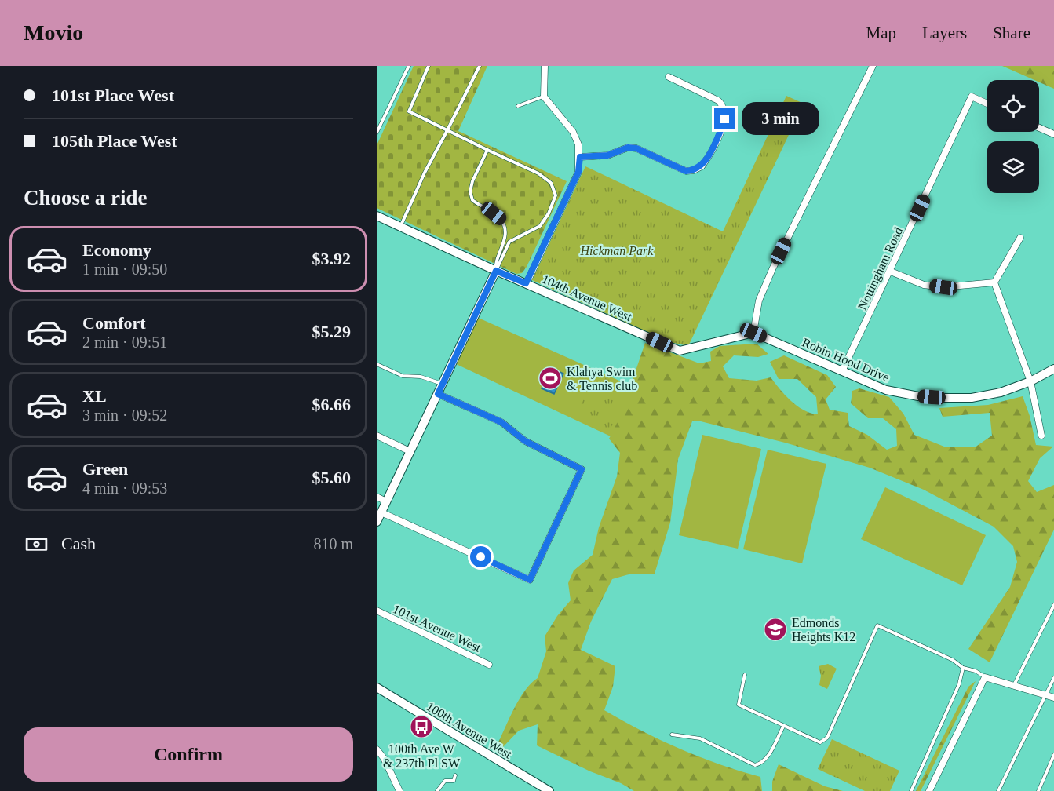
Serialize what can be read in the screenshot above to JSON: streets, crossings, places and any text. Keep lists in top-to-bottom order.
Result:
{
  "streets": {
    "street": [
      "Nottingham Road",
      "104th Avenue West",
      "Robin Hood Drive",
      "101st Avenue West",
      "100th Avenue West"
    ]
  },
  "crossings": [
    ["Nottingham Road", "Robin Hood Drive"],
    ["104th Avenue West", "Robin Hood Drive"]
  ],
  "parks": ["Hickman Park"],
  "places": {
    "sports": ["Klahya Swim & Tennis club"],
    "school or university": ["Edmonds Heights K12"],
    "bus stop": ["100th Ave W & 237th Pl SW"]
  },
  "page": {
    "header": "Movio",
    "nav": ["Map", "Layers", "Share"],
    "banner": ["101st Place West", "105th Place West"],
    "bubble": "3 min",
    "heading": "Choose a ride",
    "list": [
      {
        "name": "Economy",
        "note": "1 min · 09:50",
        "value": "$3.92"
      },
      {
        "name": "Comfort",
        "note": "2 min · 09:51",
        "value": "$5.29"
      },
      {
        "name": "XL",
        "note": "3 min · 09:52",
        "value": "$6.66"
      },
      {
        "name": "Green",
        "note": "4 min · 09:53",
        "value": "$5.60"
      }
    ],
    "pay": ["Cash", "810 m"],
    "buttons": "Confirm"
  }
}
